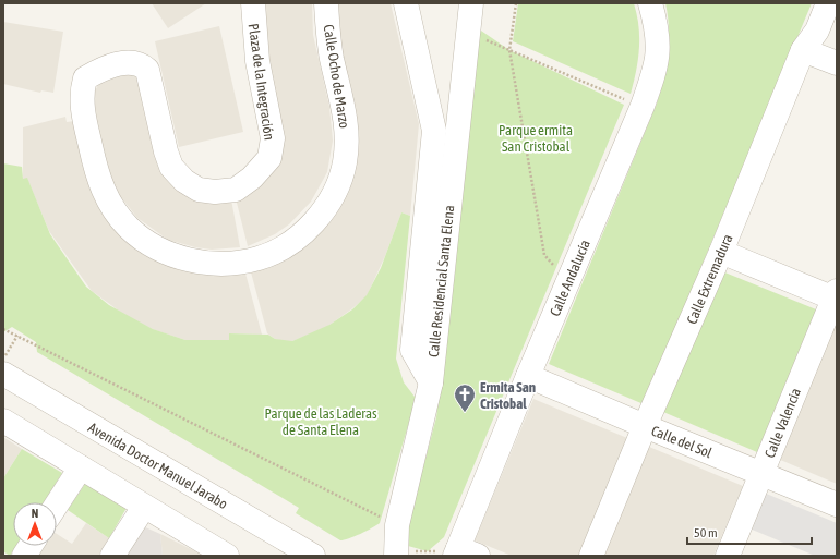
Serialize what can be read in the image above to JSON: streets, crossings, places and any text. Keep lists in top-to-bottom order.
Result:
{
  "streets": {
    "street": [
      "Calle Ocho de Marzo",
      "Plaza de la Integración",
      "Calle Andalucía",
      "Calle Extremadura",
      "Calle Residencial Santa Elena",
      "Calle Valencia",
      "Calle del Sol",
      "Avenida Doctor Manuel Jarabo"
    ]
  },
  "crossings": [
    ["Calle Ocho de Marzo", "Plaza de la Integración"],
    ["Calle Andalucía", "Calle del Sol"],
    ["Calle Extremadura", "Calle del Sol"],
    ["Calle Valencia", "Calle del Sol"]
  ],
  "parks": ["Parque ermita San Cristobal", "Parque de las Laderas de Santa Elena"],
  "places": {
    "church": ["Ermita San Cristobal"]
  },
  "scale_bar": "50 m",
  "north": "top"
}
